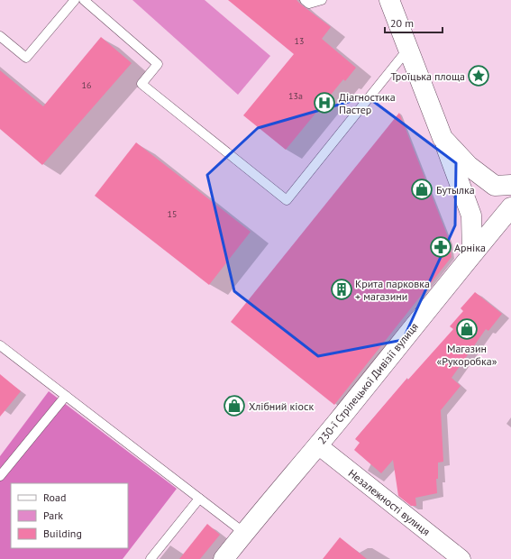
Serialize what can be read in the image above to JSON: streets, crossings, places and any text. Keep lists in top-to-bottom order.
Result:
{
  "streets": {
    "street": ["230-ї Стрілецької Дивізії вулиця", "Незалежності вулиця"]
  },
  "crossings": [
    ["230-ї Стрілецької Дивізії вулиця", "Незалежності вулиця"]
  ],
  "places": {
    "place": ["Троїцька площа"],
    "hospital": ["Діагностика Пастер"],
    "shop": ["Бутылка", "Магазин «Рукоробка»", "Хлібний кіоск"],
    "pharmacy": ["Арніка"],
    "building": ["Крита парковка + магазини"]
  },
  "house_numbers": [
    "13",
    "16",
    "13а",
    "15"
  ],
  "legend": ["Road", "Park", "Building"],
  "scale_bar": "20 m"
}
